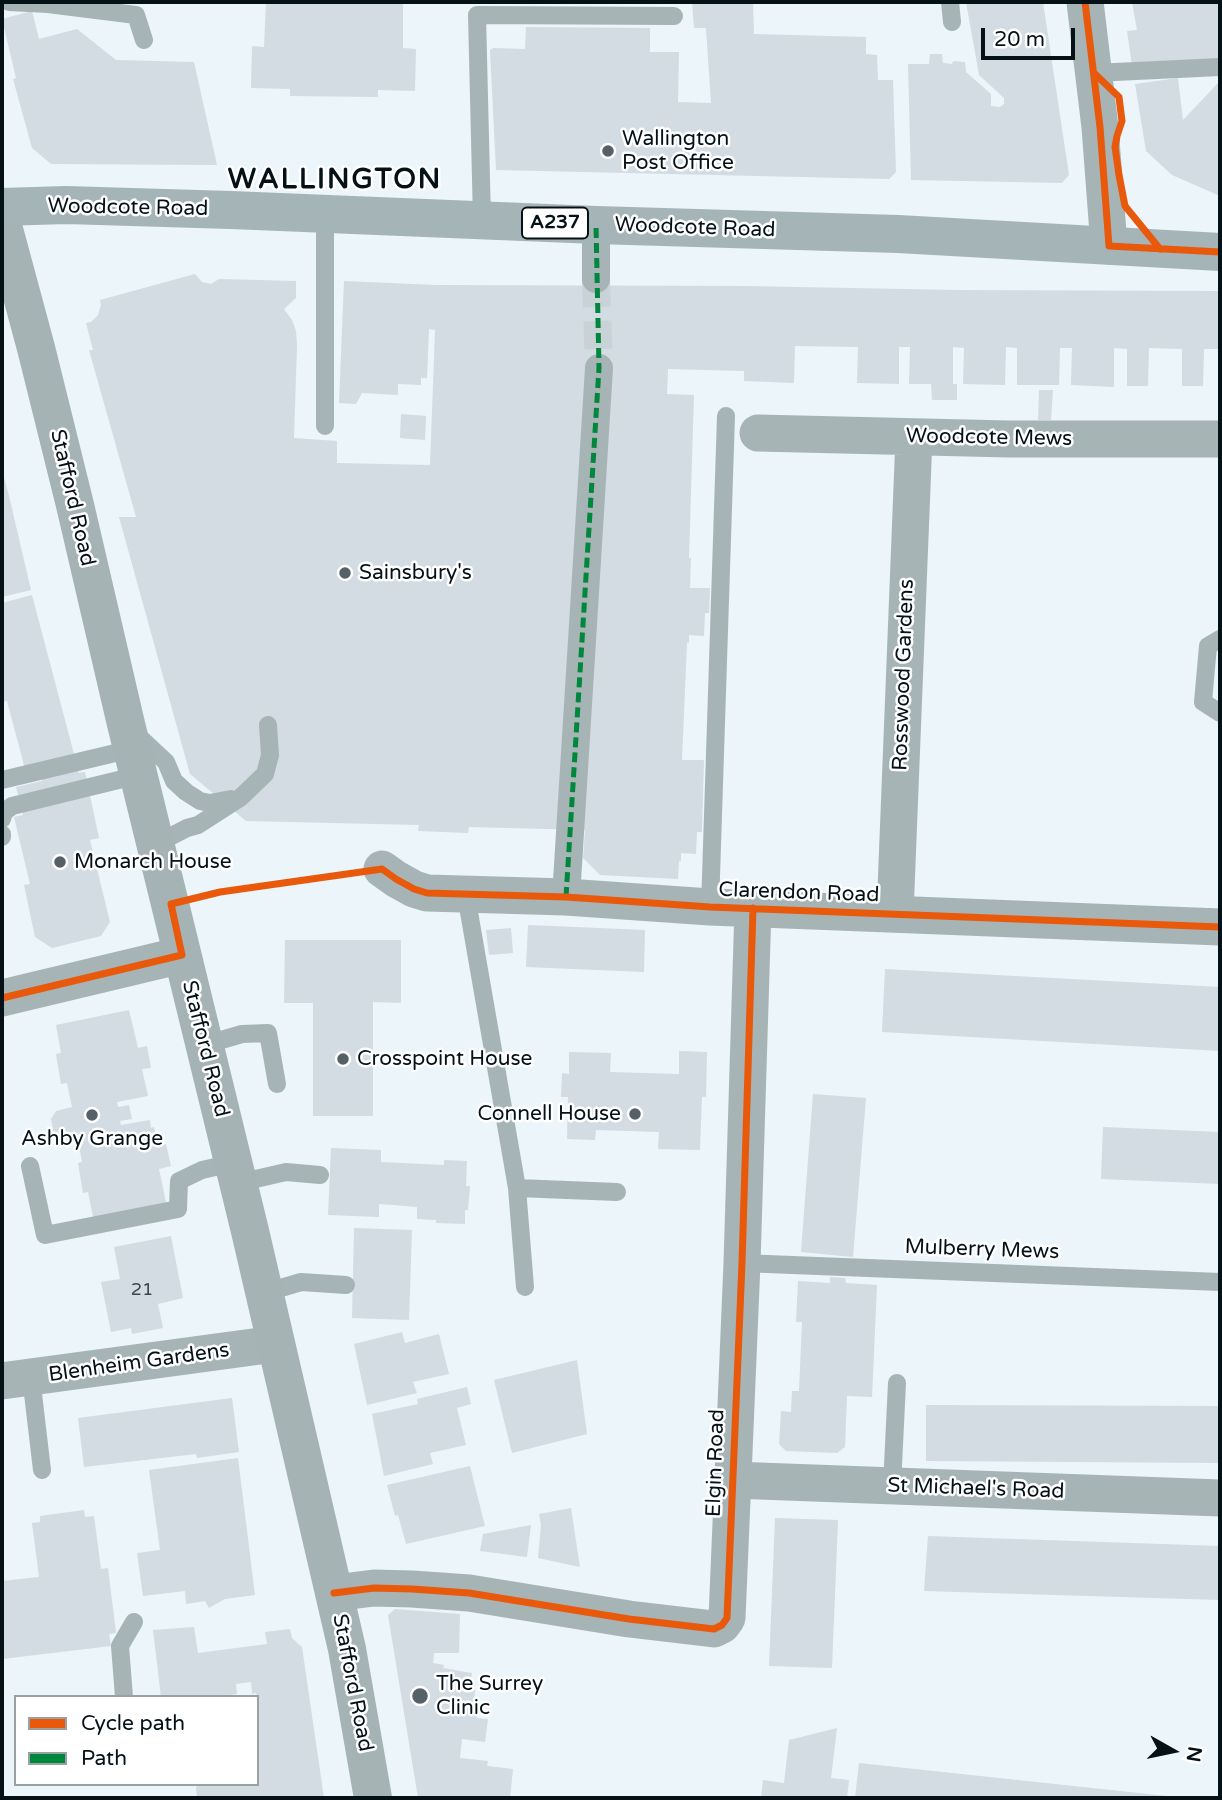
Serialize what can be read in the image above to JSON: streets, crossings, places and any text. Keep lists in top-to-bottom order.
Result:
{
  "streets": {
    "main road": ["Woodcote Road", "A237", "Stafford Road"],
    "street": [
      "Woodcote Mews",
      "Rosswood Gardens",
      "Clarendon Road",
      "Blenheim Gardens",
      "Elgin Road",
      "St Michael's Road"
    ],
    "lane": ["Mulberry Mews"]
  },
  "crossings": [
    ["Woodcote Mews", "Rosswood Gardens"],
    ["Stafford Road", "Blenheim Gardens"],
    ["Stafford Road", "Elgin Road"],
    ["Rosswood Gardens", "Clarendon Road"],
    ["Clarendon Road", "Elgin Road"],
    ["Mulberry Mews", "Elgin Road"],
    ["Elgin Road", "St Michael's Road"]
  ],
  "districts": ["WALLINGTON"],
  "places": [
    "Wallington Post Office",
    "Sainsbury's",
    "Monarch House",
    "Crosspoint House",
    "Connell House",
    "Ashby Grange",
    "The Surrey Clinic"
  ],
  "house_numbers": ["21"],
  "legend": ["Cycle path", "Path"],
  "scale_bar": "20 m",
  "north": "right"
}
